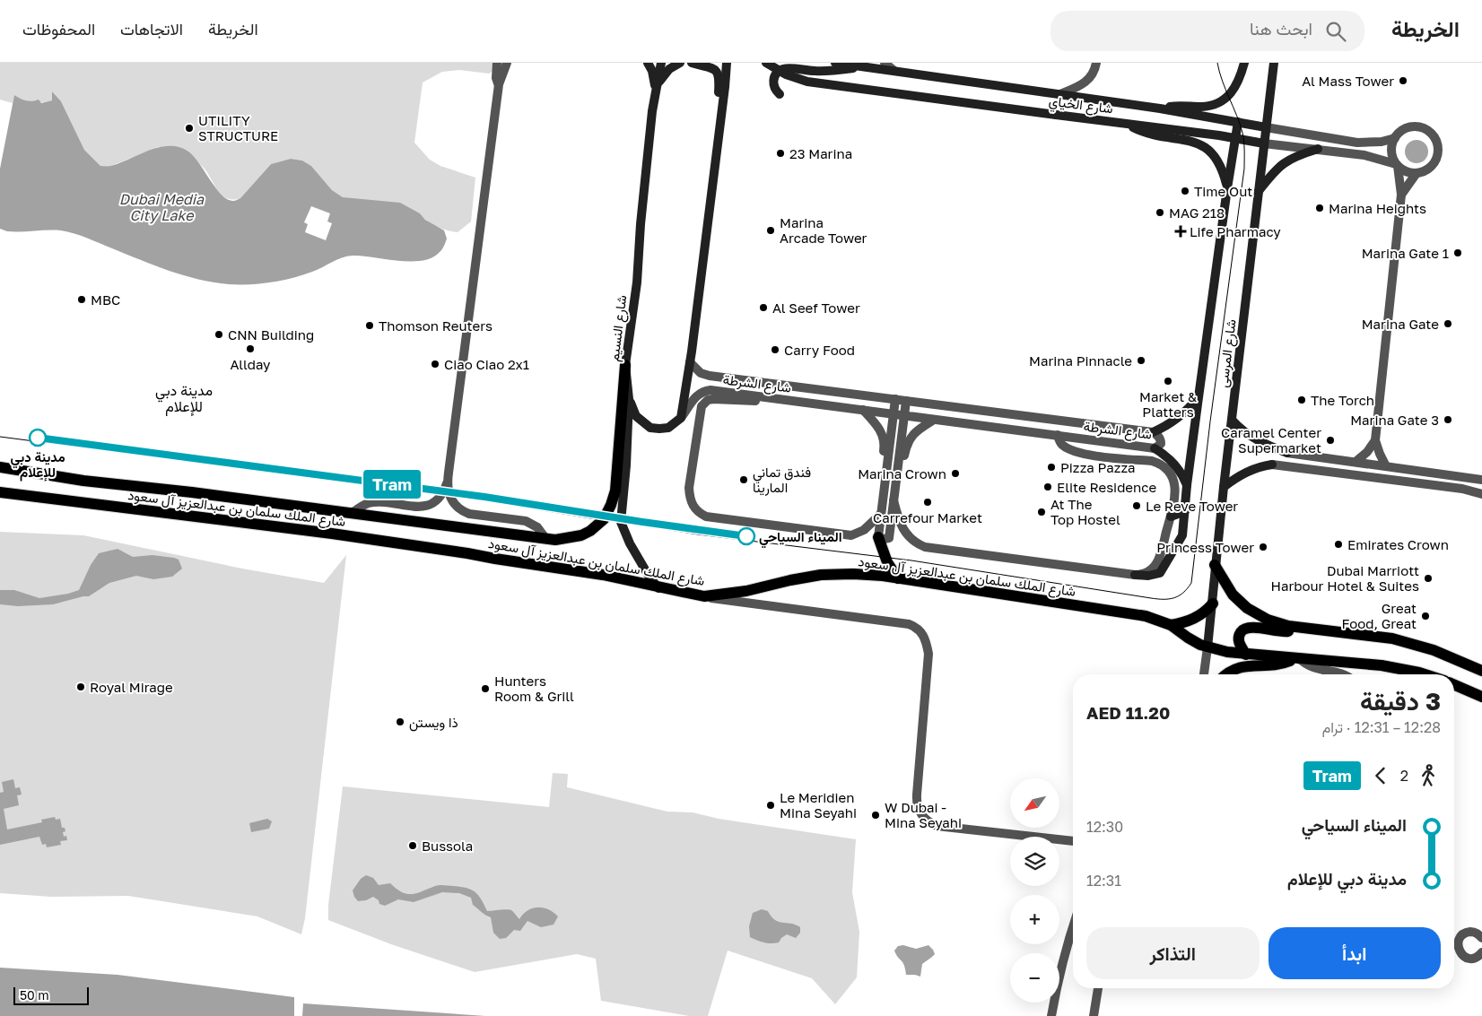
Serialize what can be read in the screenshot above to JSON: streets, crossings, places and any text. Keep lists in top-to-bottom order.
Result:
{
  "streets": {
    "main road": [
      "شارع الخياي",
      "شارع النسيم",
      "شارع المرسى",
      "شارع الملك سلمان بن عبدالعزيز آل سعود"
    ],
    "street": ["شارع الشرطة"]
  },
  "crossings": [
    ["شارع الخياي", "شارع المرسى"],
    ["شارع النسيم", "شارع الملك سلمان بن عبدالعزيز آل سعود"],
    ["شارع المرسى", "شارع الملك سلمان بن عبدالعزيز آل سعود"]
  ],
  "districts": ["مدينة دبي للإعلام"],
  "water": ["Dubai Media City Lake"],
  "places": {
    "other": [
      "Al Mass Tower",
      "UTILITY STRUCTURE",
      "23 Marina",
      "Time Out",
      "Marina Heights",
      "MAG 218",
      "Marina Arcade Tower",
      "Marina Gate 1",
      "MBC",
      "Al Seef Tower",
      "Marina Gate",
      "Thomson Reuters",
      "CNN Building",
      "Allday",
      "Carry Food",
      "Marina Pinnacle",
      "Ciao Ciao 2x1",
      "Market & Platters",
      "The Torch",
      "Marina Gate 3",
      "مدينة دبي للإعلام",
      "Caramel Center Supermarket",
      "Pizza Pazza",
      "Marina Crown",
      "فندق تماني المارينا",
      "Elite Residence",
      "Carrefour Market",
      "Le Reve Tower",
      "At The Top Hostel",
      "الميناء السياحي",
      "Emirates Crown",
      "Princess Tower",
      "Dubai Marriott Harbour Hotel & Suites",
      "Great Food, Great",
      "Royal Mirage",
      "Hunters Room & Grill",
      "ذا ويستن",
      "Le Meridien Mina Seyahi",
      "W Dubai - Mina Seyahi",
      "Bussola"
    ],
    "health": ["Life Pharmacy"]
  },
  "lines": ["tram line Tram"],
  "scale_bar": "50 m",
  "north": "bottom left",
  "page": {
    "header": "الخريطة",
    "search": "ابحث هنا",
    "nav": ["الخريطة", "الاتجاهات", "المحفوظات"],
    "on_map": "Tram",
    "heading": ["3 دقيقة", "12:28 – 12:31 · ترام", "AED 11.20"],
    "legs": ["2", "Tram"],
    "map_buttons": ["+", "−"],
    "list": [
      {
        "name": "الميناء السياحي",
        "value": "12:30"
      },
      {
        "name": "مدينة دبي للإعلام",
        "value": "12:31"
      }
    ],
    "buttons": ["ابدأ", "التذاكر"],
    "scale": "50 m"
  }
}
